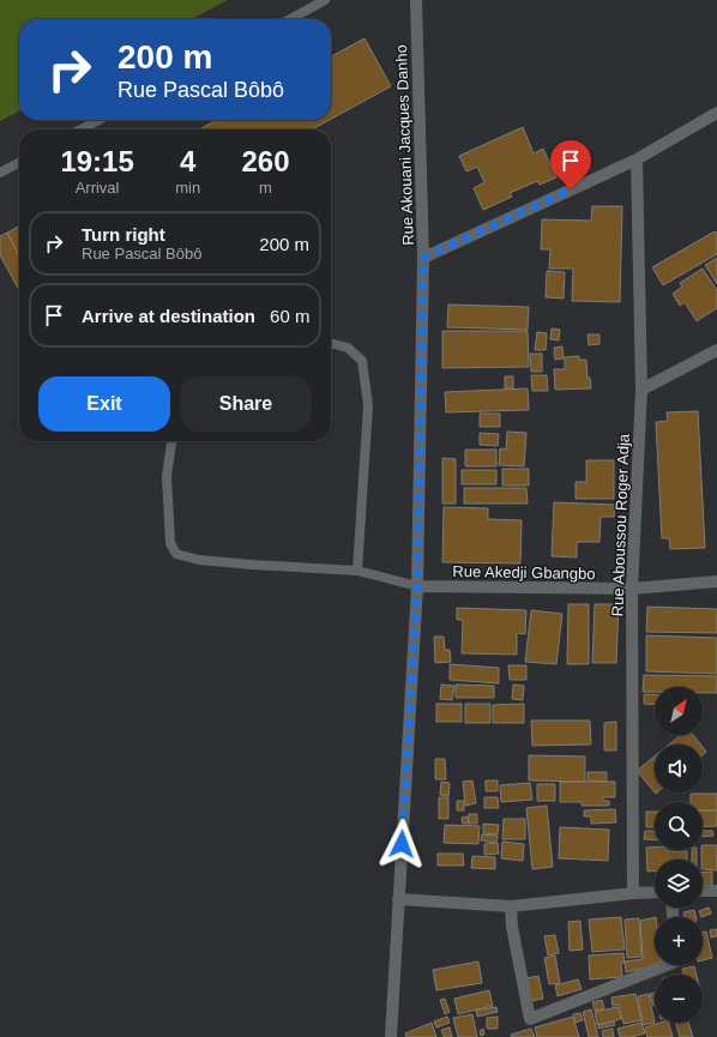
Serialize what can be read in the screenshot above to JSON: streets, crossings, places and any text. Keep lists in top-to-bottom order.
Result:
{
  "streets": {
    "street": ["Rue Akouani Jacques Danho", "Rue Aboussou Roger Adja", "Rue Akedji Gbangbo"]
  },
  "crossings": [
    ["Rue Akouani Jacques Danho", "Rue Akedji Gbangbo"],
    ["Rue Aboussou Roger Adja", "Rue Akedji Gbangbo"]
  ],
  "north": "top right",
  "page": {
    "turn": ["200 m", "Rue Pascal Bôbô"],
    "eta": [
      "19:15",
      "Arrival",
      "4",
      "min",
      "260",
      "m"
    ],
    "list": [
      {
        "name": "Turn right",
        "note": "Rue Pascal Bôbô",
        "value": "200 m"
      },
      {
        "name": "Arrive at destination",
        "value": "60 m"
      }
    ],
    "buttons": ["Exit", "Share"],
    "map_buttons": ["+", "−"]
  }
}
